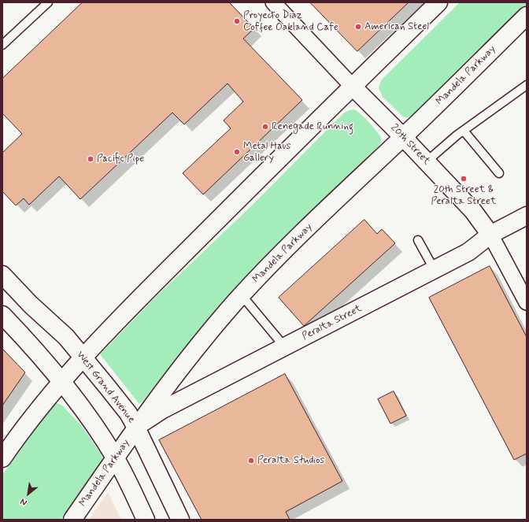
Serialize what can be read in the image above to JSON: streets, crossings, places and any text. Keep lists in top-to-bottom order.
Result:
{
  "streets": {
    "main road": [
      "Mandela Parkway",
      "20th Street",
      "Peralta Street",
      "West Grand Avenue"
    ]
  },
  "crossings": [
    ["Mandela Parkway", "20th Street"],
    ["Mandela Parkway", "Peralta Street"],
    ["Mandela Parkway", "West Grand Avenue"],
    ["20th Street", "Peralta Street"],
    ["Peralta Street", "West Grand Avenue"]
  ],
  "places": [
    "Proyecto Diaz Coffee Oakland Cafe",
    "American Steel",
    "Renegade Running",
    "Metal Haus Gallery",
    "Pacific Pipe",
    "20th Street & Peralta Street",
    "Peralta Studios"
  ],
  "north": "bottom left"
}
